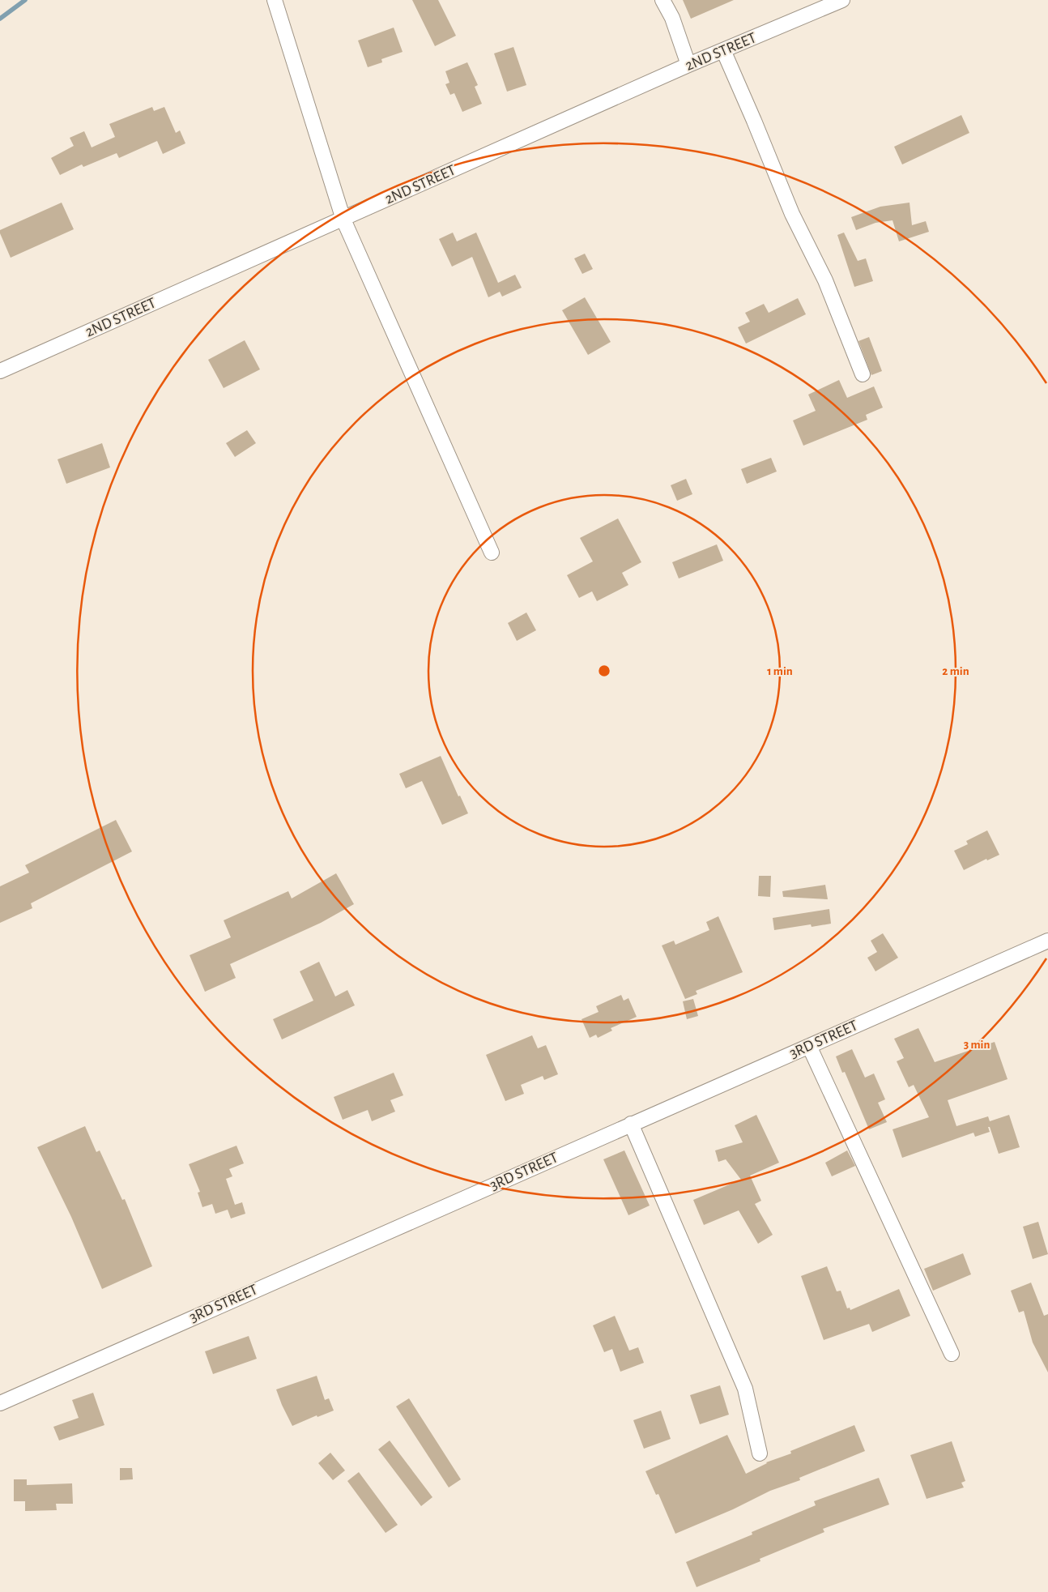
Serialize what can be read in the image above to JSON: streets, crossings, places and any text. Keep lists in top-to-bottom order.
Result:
{
  "streets": {
    "street": ["2ND STREET", "3RD STREET"]
  },
  "rings": ["1 min", "2 min", "3 min"]
}
